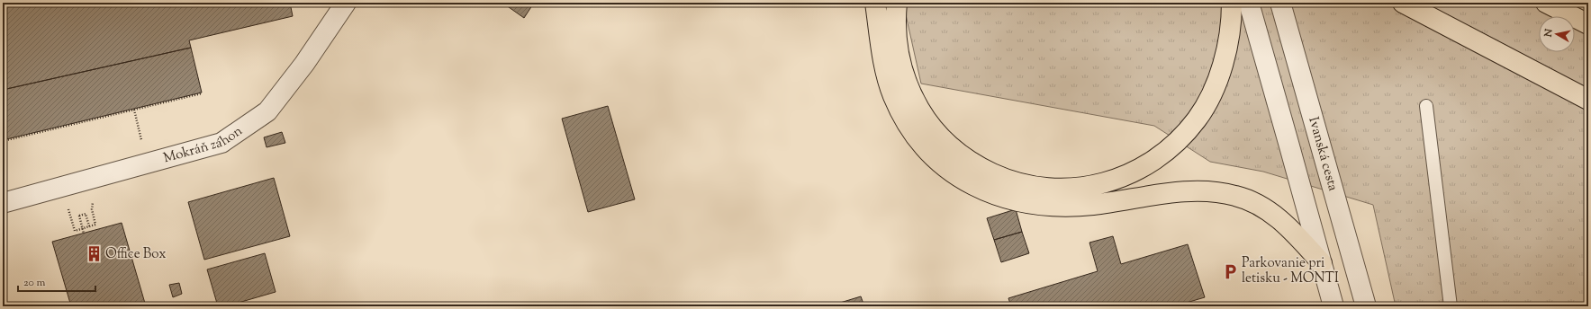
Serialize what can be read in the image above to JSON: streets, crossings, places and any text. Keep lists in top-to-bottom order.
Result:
{
  "streets": {
    "street": ["Mokráň záhon", "Ivanská cesta"]
  },
  "places": {
    "building": ["Office Box"],
    "parking": ["Parkovanie pri letisku - MONTI"]
  },
  "scale_bar": "20 m",
  "north": "left"
}
